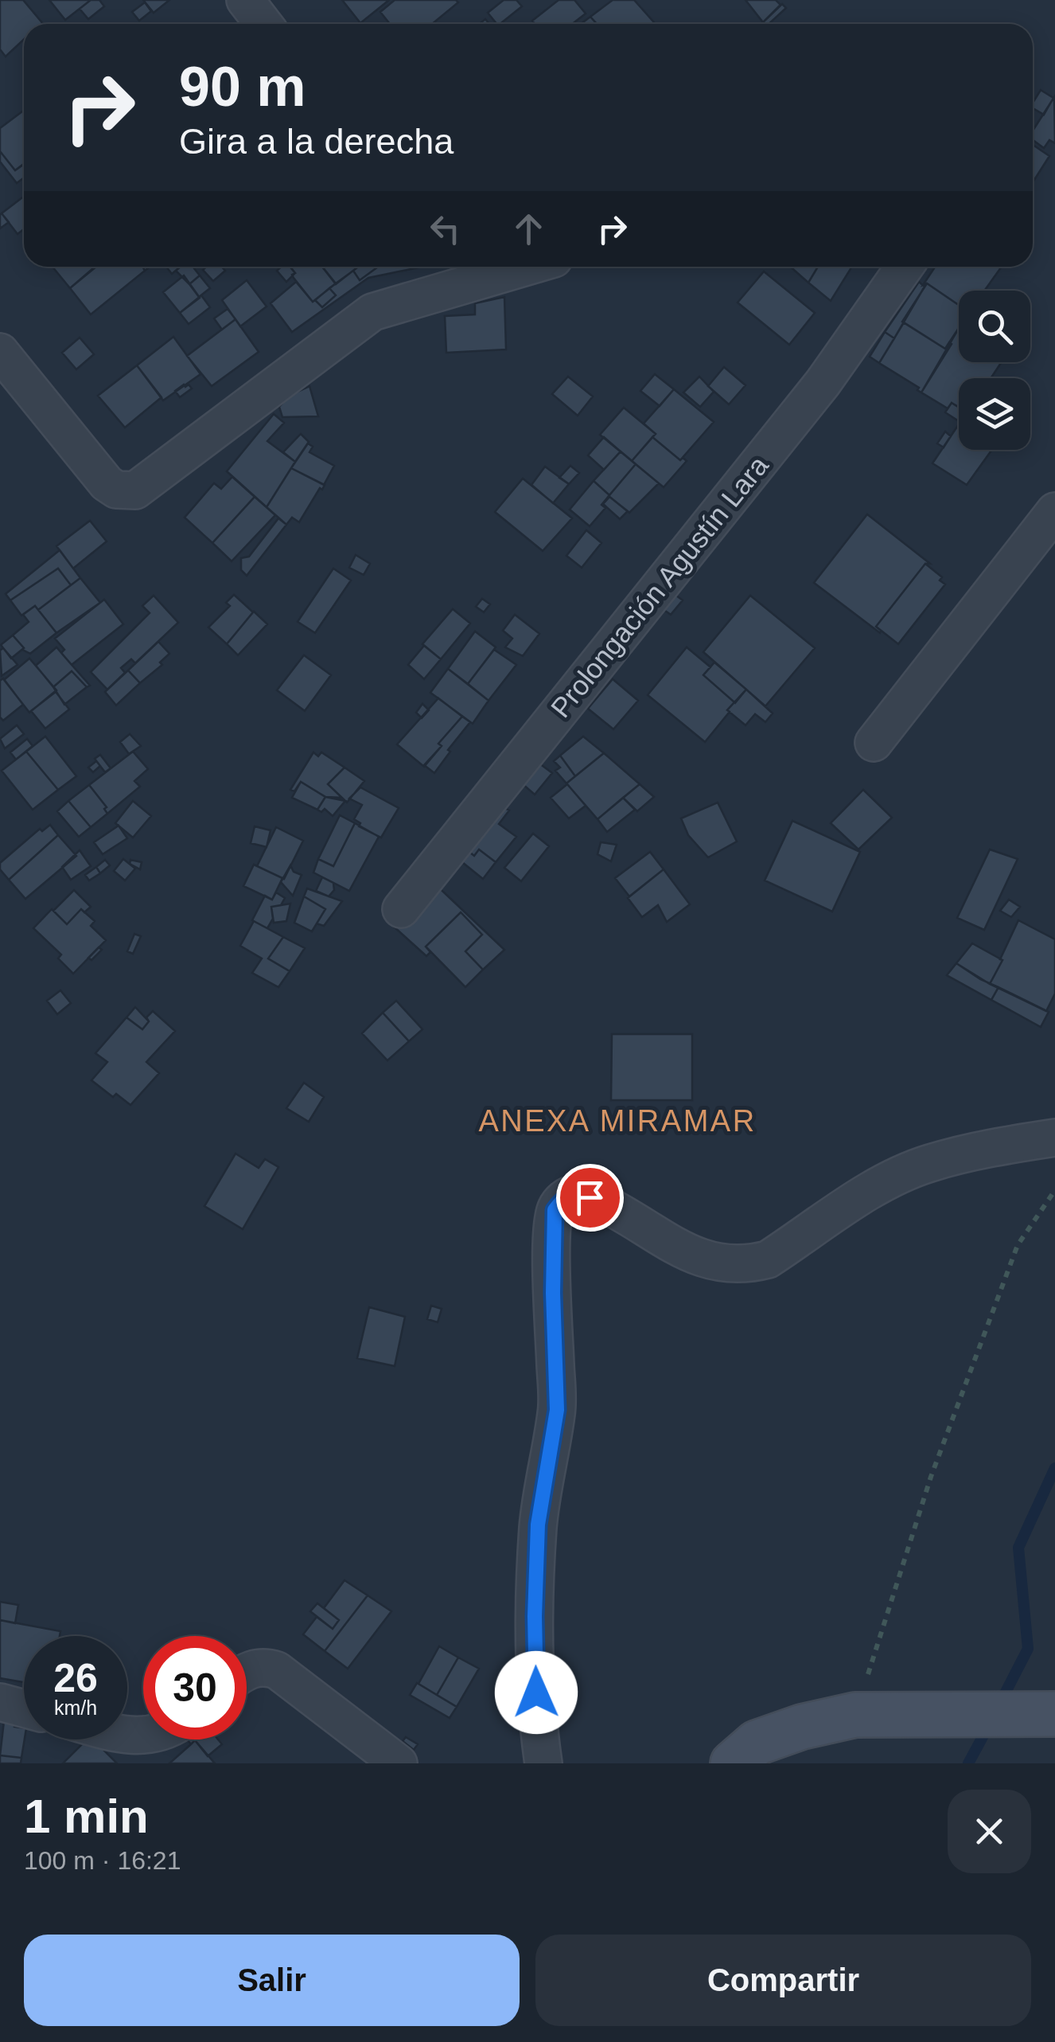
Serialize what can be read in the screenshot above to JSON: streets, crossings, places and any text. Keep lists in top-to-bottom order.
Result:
{
  "streets": {
    "street": ["Prolongación Agustín Lara"]
  },
  "districts": ["ANEXA MIRAMAR"],
  "page": {
    "turn": ["90 m", "Gira a la derecha"],
    "speed": "26 km/h",
    "limit": "30",
    "heading": ["1 min", "100 m · 16:21"],
    "buttons": ["Salir", "Compartir"]
  }
}
